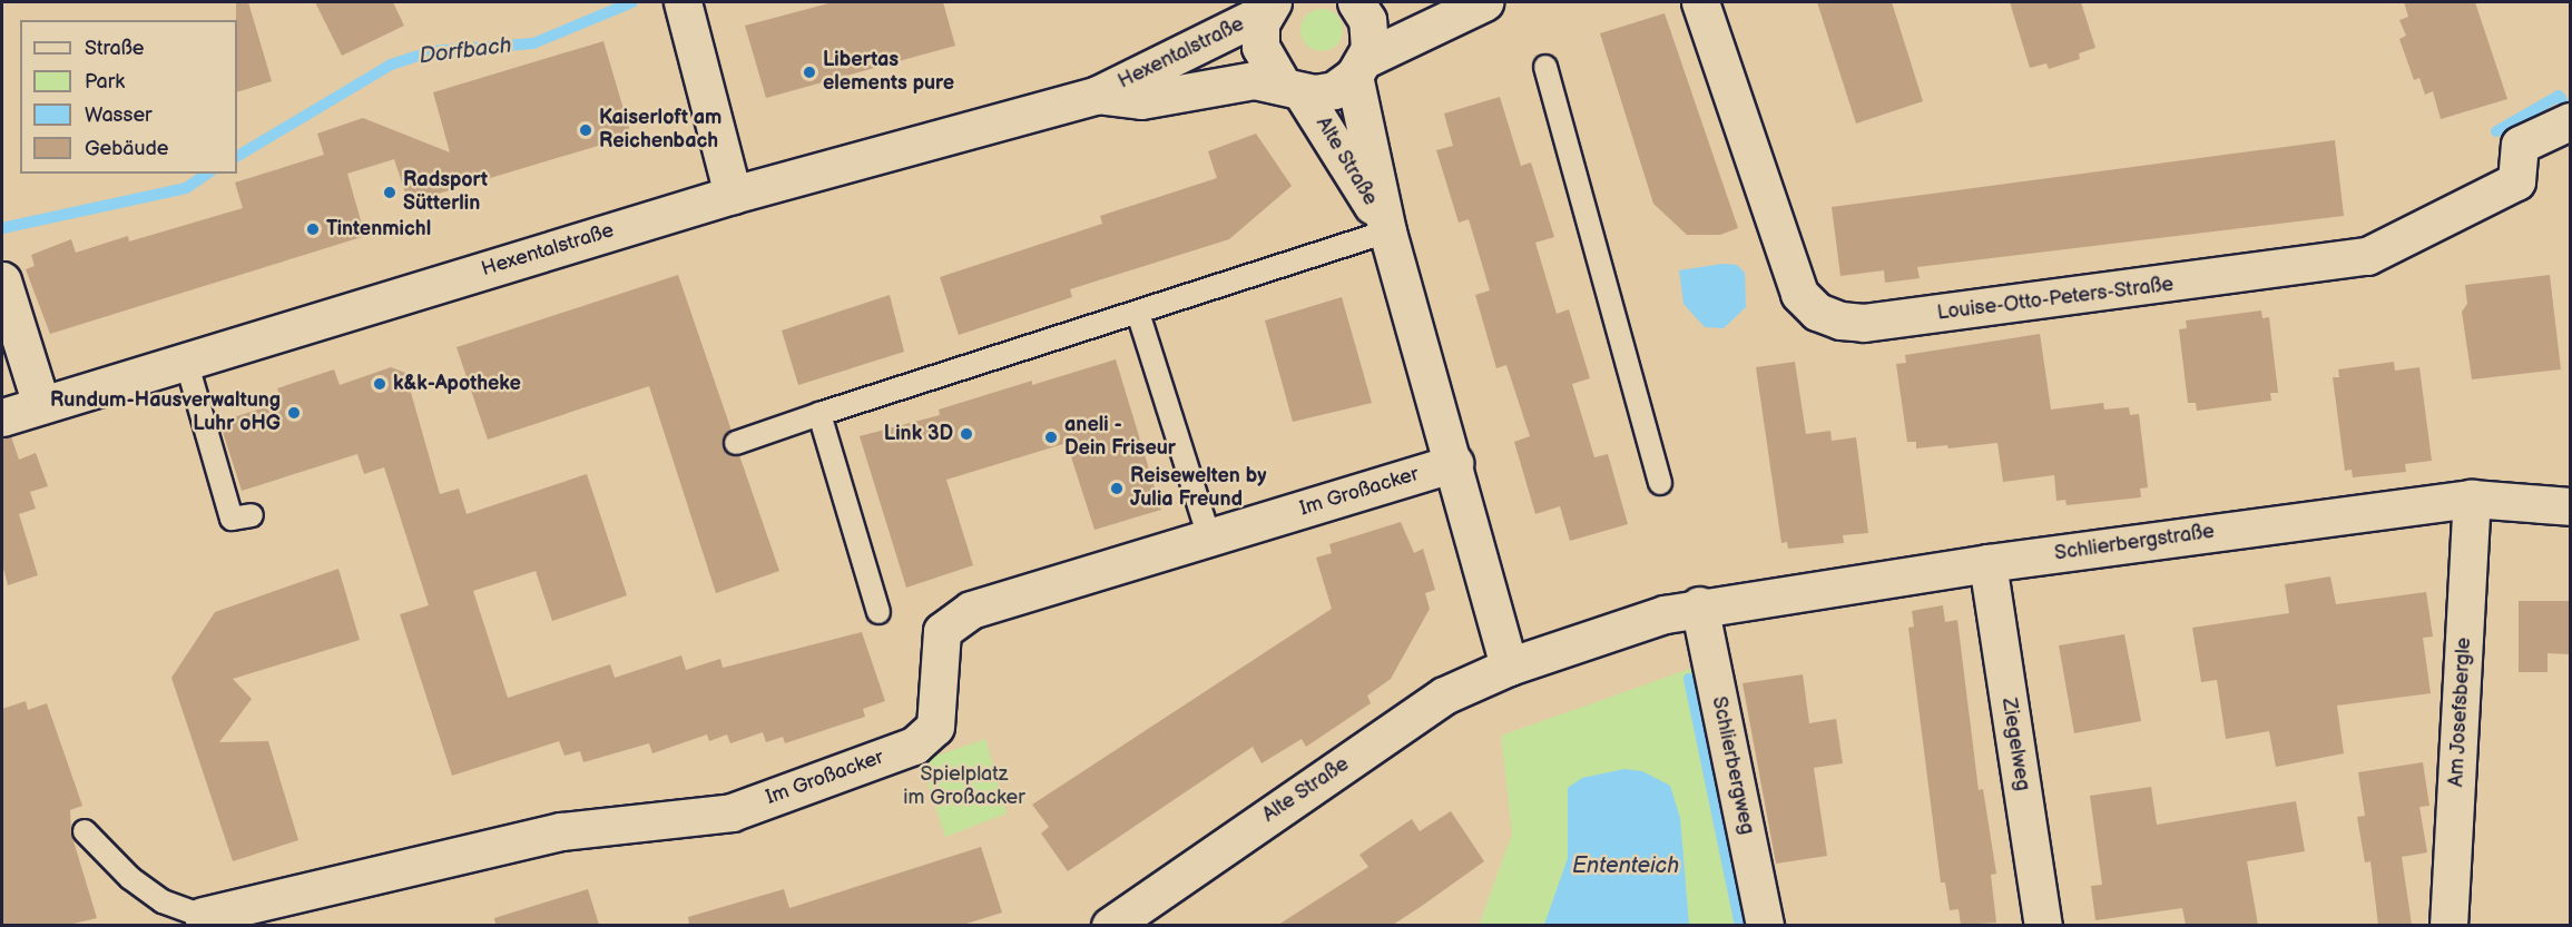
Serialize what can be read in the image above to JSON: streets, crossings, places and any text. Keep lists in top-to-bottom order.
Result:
{
  "streets": {
    "street": [
      "Hexentalstraße",
      "Alte Straße",
      "Louise-Otto-Peters-Straße",
      "Im Großacker",
      "Schlierbergstraße",
      "Am Josefsbergle",
      "Ziegelweg",
      "Schlierbergweg"
    ]
  },
  "crossings": [
    ["Hexentalstraße", "Alte Straße"],
    ["Alte Straße", "Im Großacker"],
    ["Alte Straße", "Schlierbergstraße"],
    ["Alte Straße", "Schlierbergweg"],
    ["Schlierbergstraße", "Am Josefsbergle"],
    ["Schlierbergstraße", "Ziegelweg"],
    ["Schlierbergstraße", "Schlierbergweg"]
  ],
  "water": ["Dorfbach", "Ententeich"],
  "parks": ["Spielplatz im Großacker"],
  "places": [
    "Libertas elements pure",
    "Kaiserloft am Reichenbach",
    "Radsport Sütterlin",
    "Tintenmichl",
    "k&k-Apotheke",
    "Rundum-Hausverwaltung Luhr oHG",
    "Link 3D",
    "aneli - Dein Friseur",
    "Reisewelten by Julia Freund"
  ],
  "legend": [
    "Straße",
    "Park",
    "Wasser",
    "Gebäude"
  ]
}
